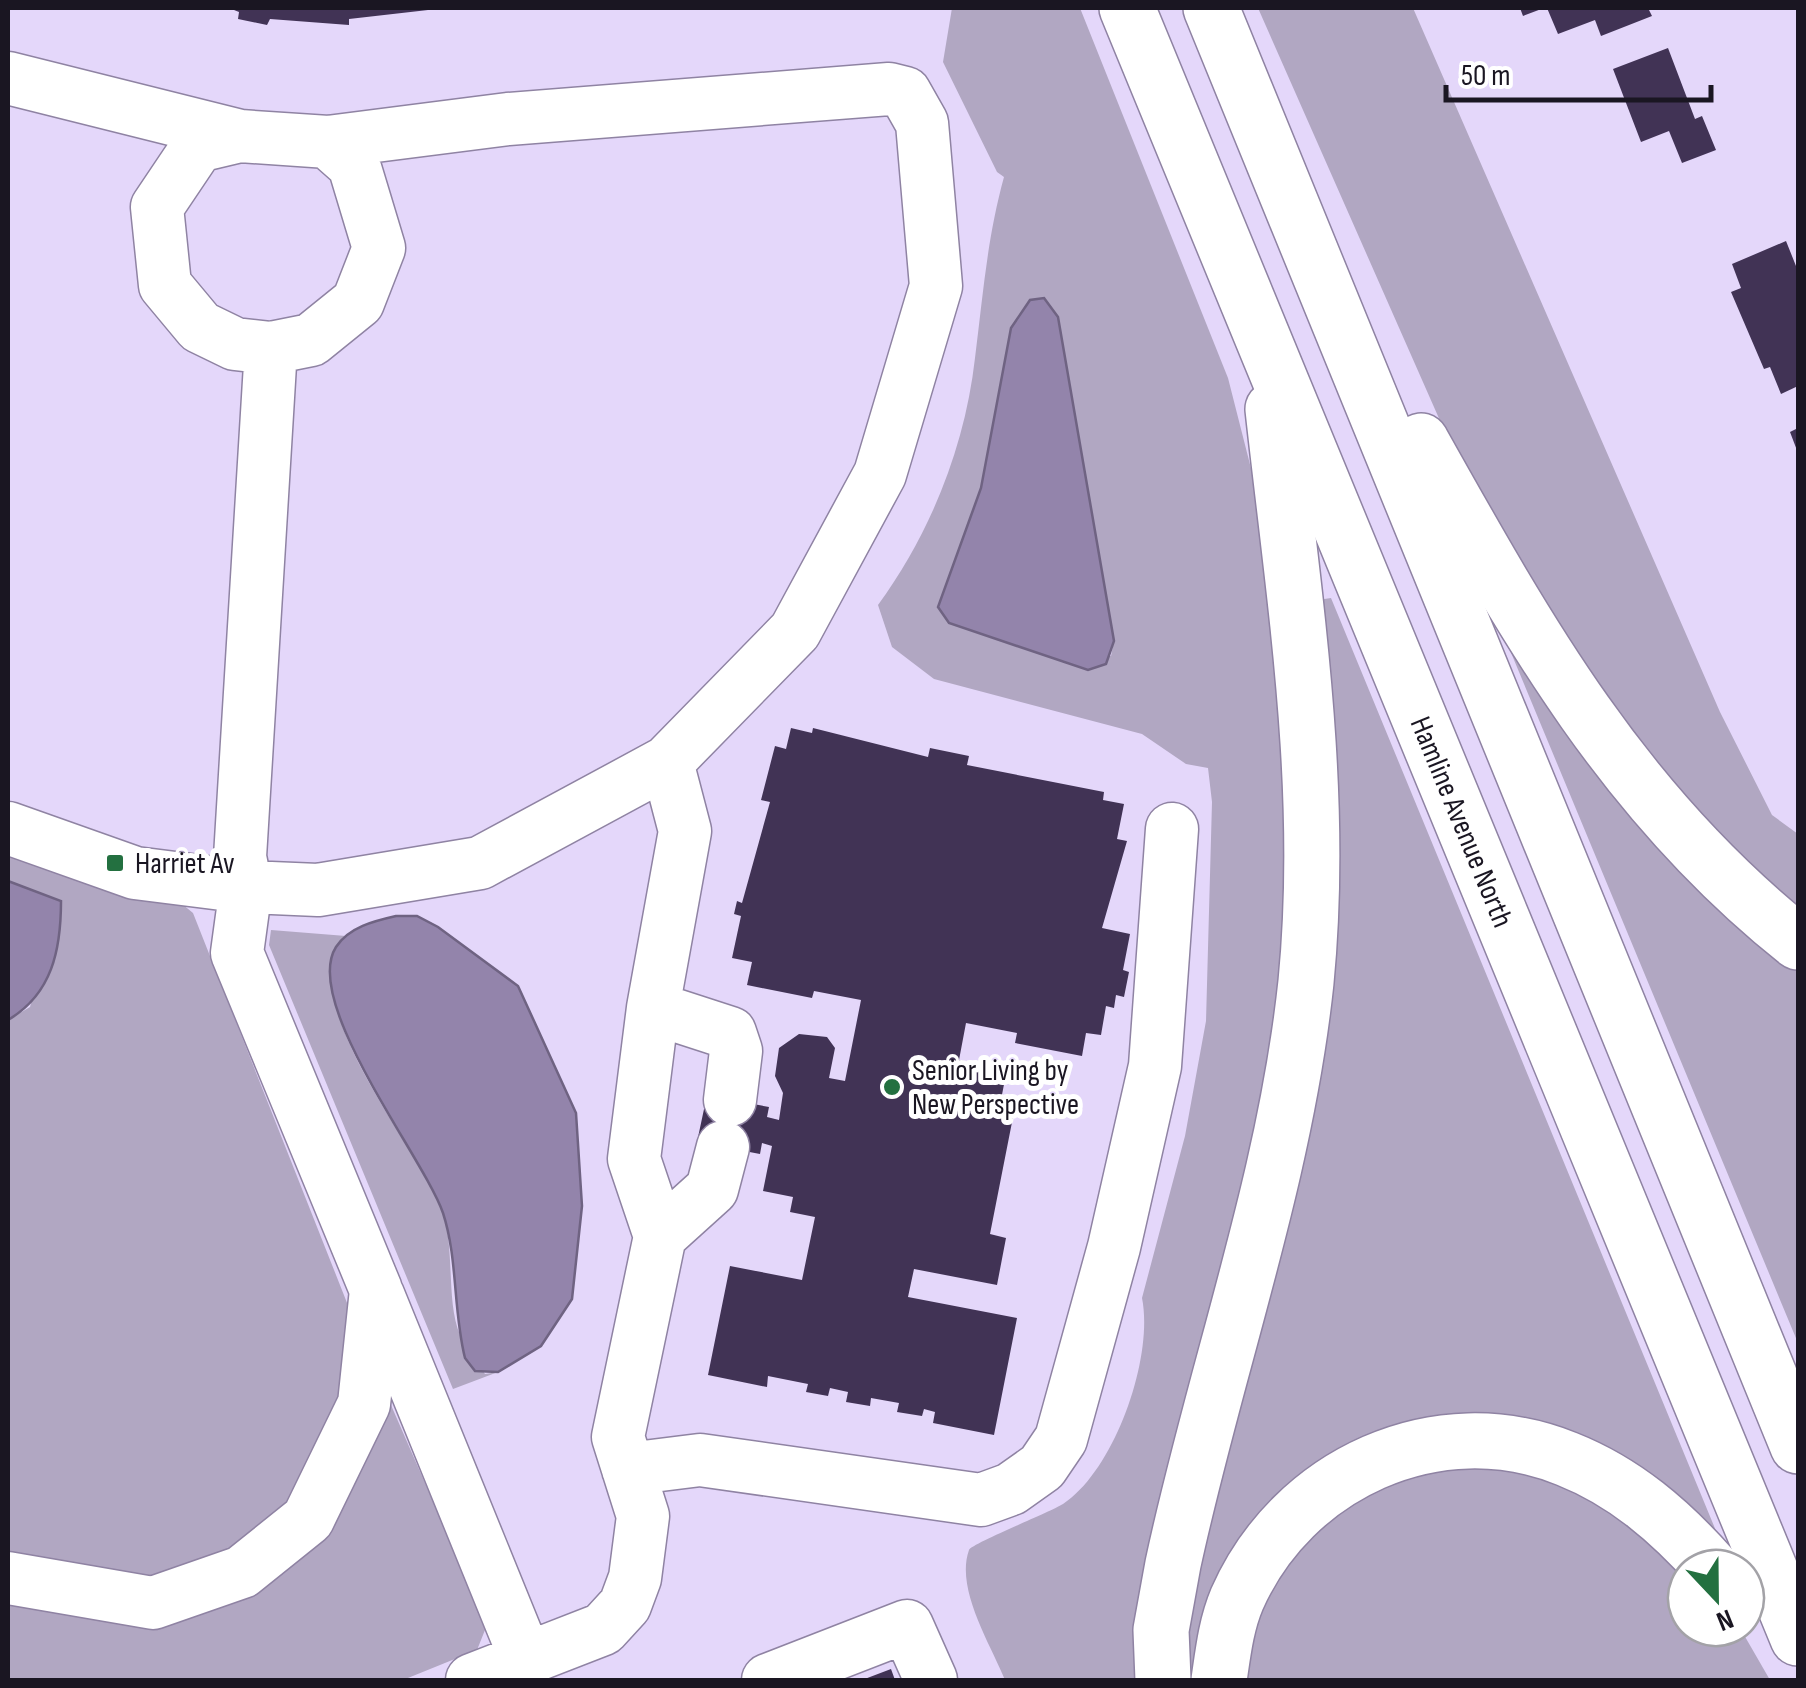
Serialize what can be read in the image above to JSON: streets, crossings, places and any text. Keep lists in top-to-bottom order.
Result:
{
  "streets": {
    "highway": ["Hamline Avenue North"]
  },
  "places": {
    "transit": ["Harriet Av"],
    "other": ["Senior Living by New Perspective"]
  },
  "scale_bar": "50 m",
  "north": "bottom"
}
